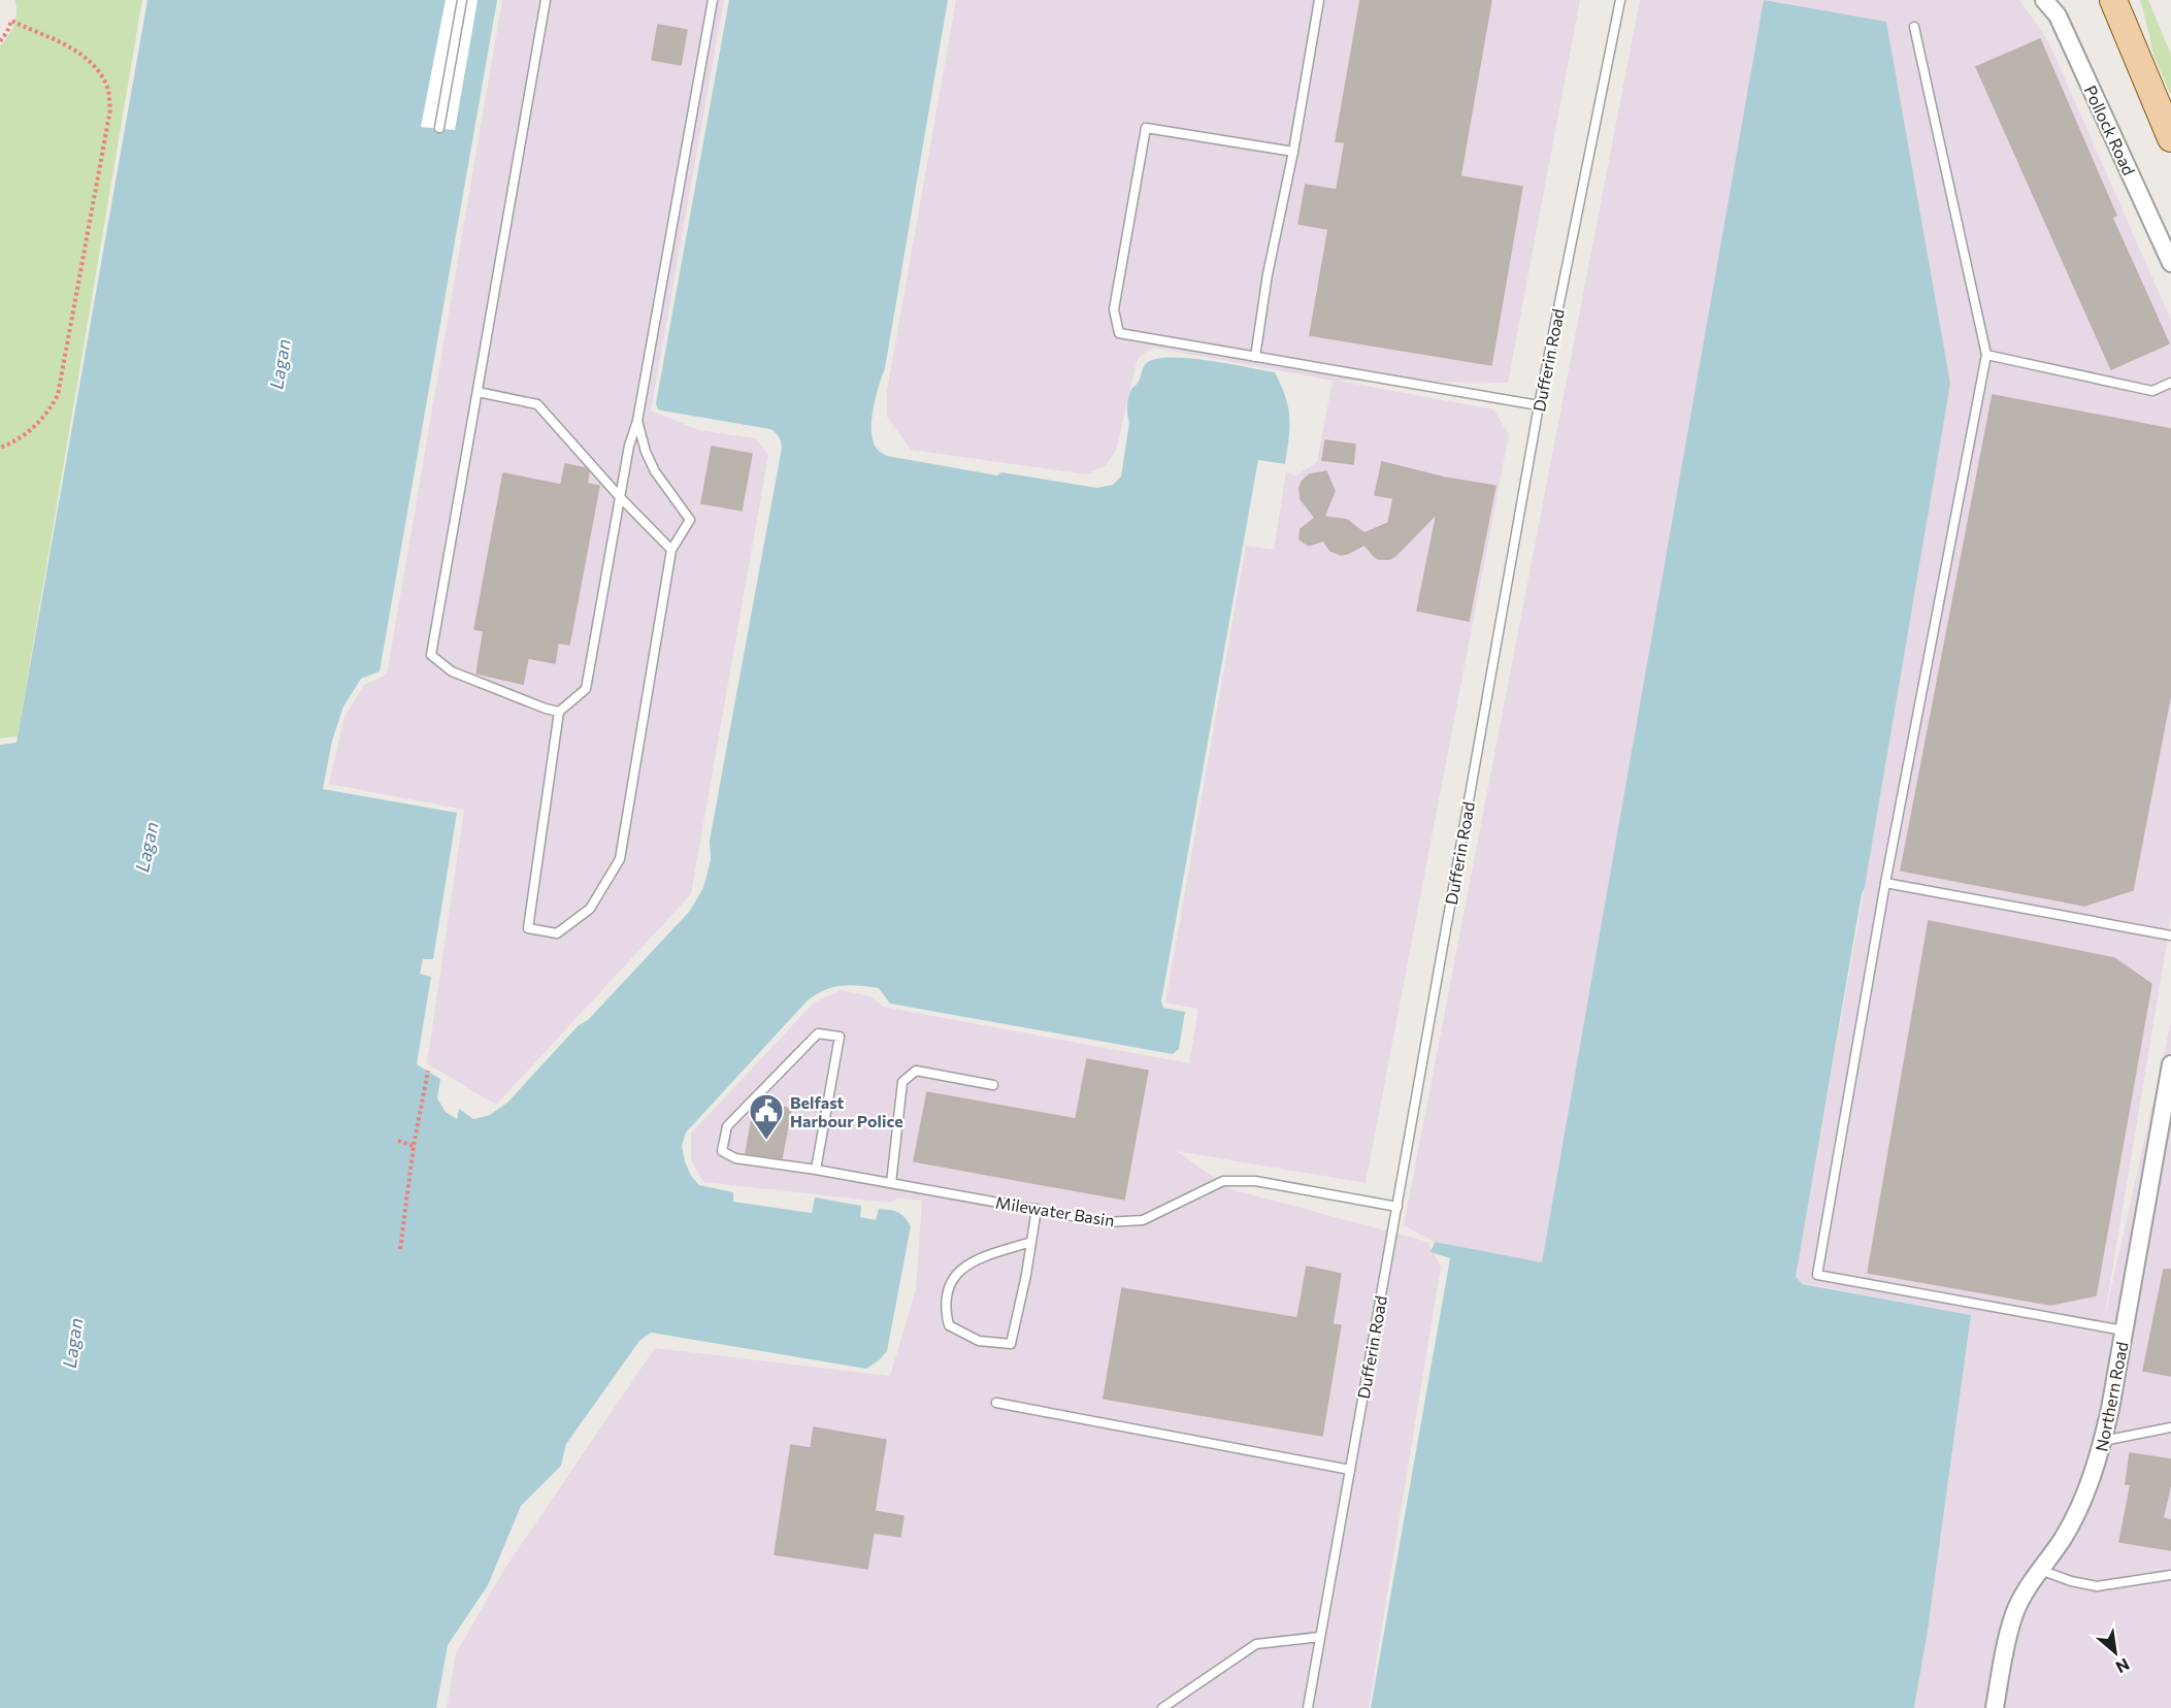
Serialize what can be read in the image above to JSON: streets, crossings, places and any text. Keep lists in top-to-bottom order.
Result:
{
  "streets": {
    "street": ["Pollock Road", "Northern Road"],
    "lane": ["Dufferin Road", "Milewater Basin"]
  },
  "crossings": [
    ["Dufferin Road", "Milewater Basin"]
  ],
  "water": ["Lagan"],
  "places": {
    "public building": ["Belfast Harbour Police"]
  },
  "north": "bottom right"
}
